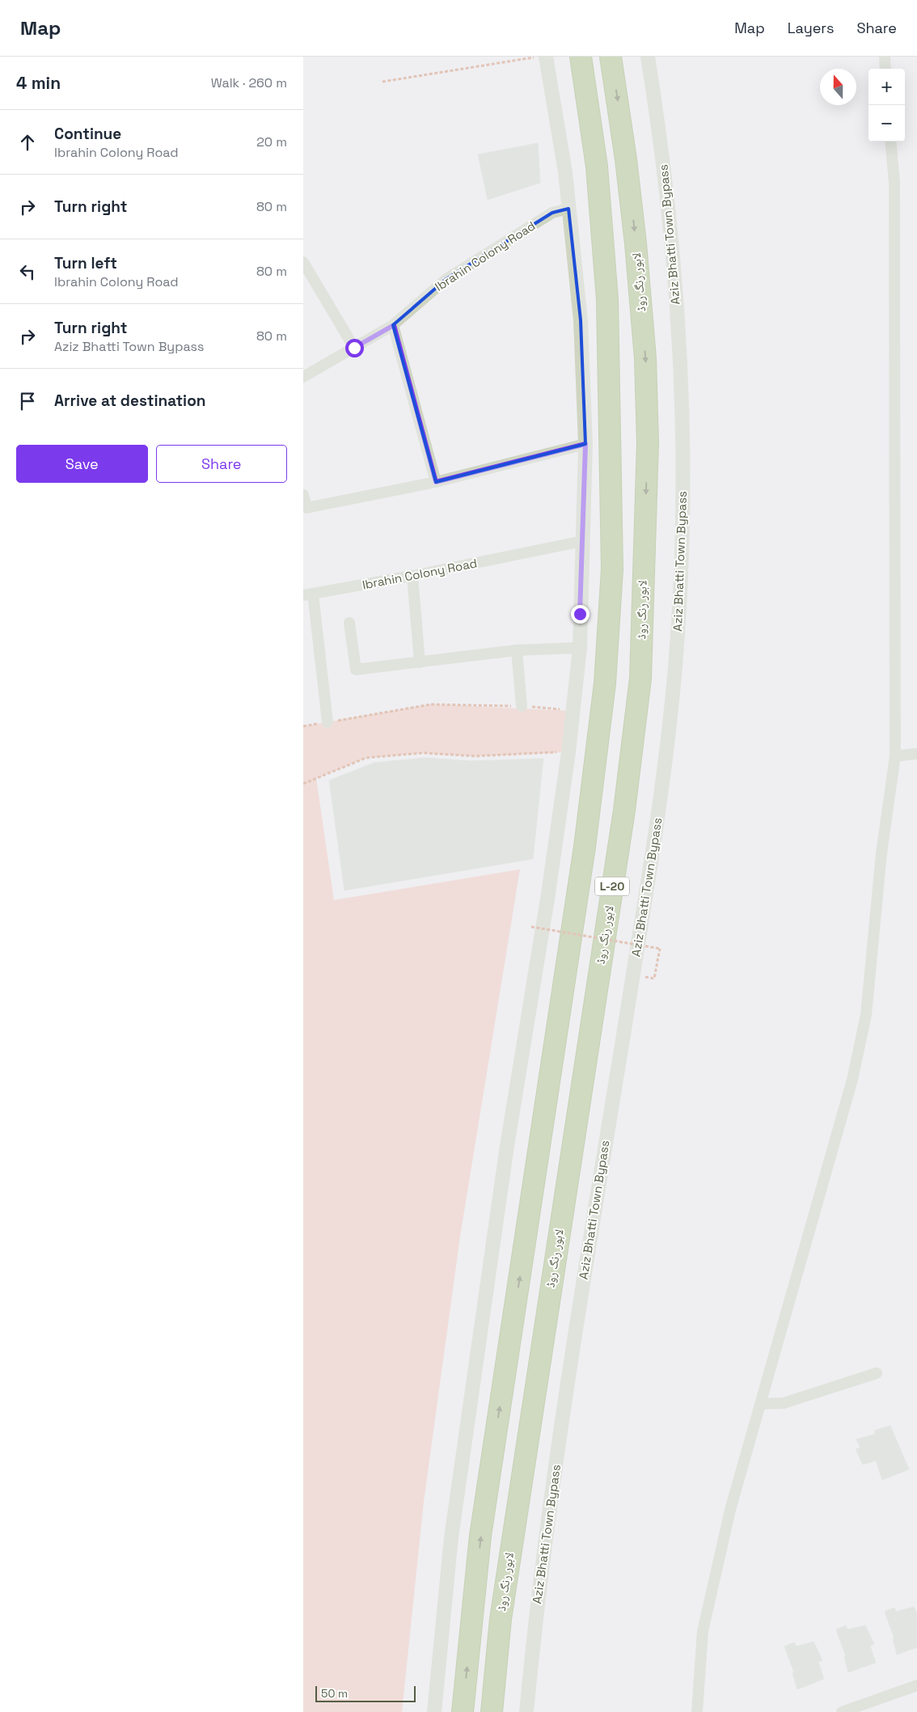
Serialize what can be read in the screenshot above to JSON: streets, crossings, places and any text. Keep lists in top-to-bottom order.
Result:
{
  "streets": {
    "highway": ["لاہور رنگ روڈ", "L-20"],
    "street": ["Aziz Bhatti Town Bypass", "Ibrahin Colony Road"]
  },
  "scale_bar": "50 m",
  "north": "top",
  "page": {
    "header": "Map",
    "nav": ["Map", "Layers", "Share"],
    "heading": ["4 min", "Walk · 260 m"],
    "map_buttons": ["+", "−"],
    "list": [
      ["Continue", "Ibrahin Colony Road", "20 m"],
      ["Turn right", "80 m"],
      ["Turn left", "Ibrahin Colony Road", "80 m"],
      ["Turn right", "Aziz Bhatti Town Bypass", "80 m"],
      "Arrive at destination"
    ],
    "buttons": ["Save", "Share"],
    "scale": "50 m"
  }
}
